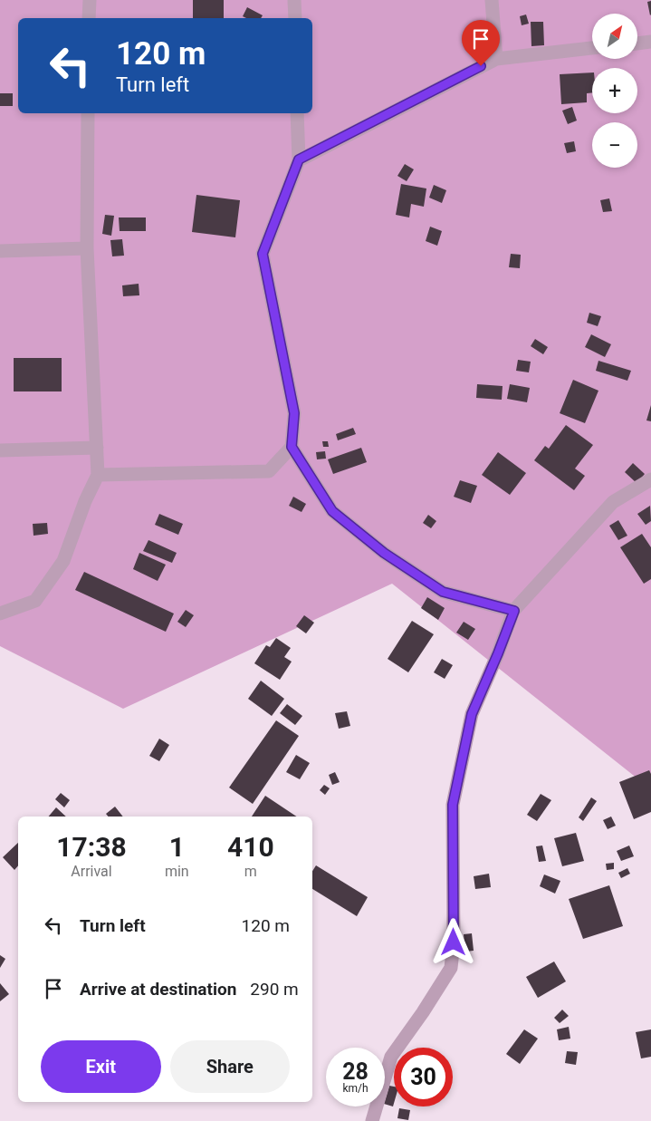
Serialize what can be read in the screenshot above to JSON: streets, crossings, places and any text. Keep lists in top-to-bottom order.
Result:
{
  "north": "top right",
  "page": {
    "map_buttons": ["+", "−"],
    "turn": ["120 m", "Turn left"],
    "eta": [
      "17:38",
      "Arrival",
      "1",
      "min",
      "410",
      "m"
    ],
    "list": [
      {
        "name": "Turn left",
        "value": "120 m"
      },
      {
        "name": "Arrive at destination",
        "value": "290 m"
      }
    ],
    "buttons": ["Exit", "Share"],
    "speed": "28 km/h",
    "limit": "30"
  }
}
